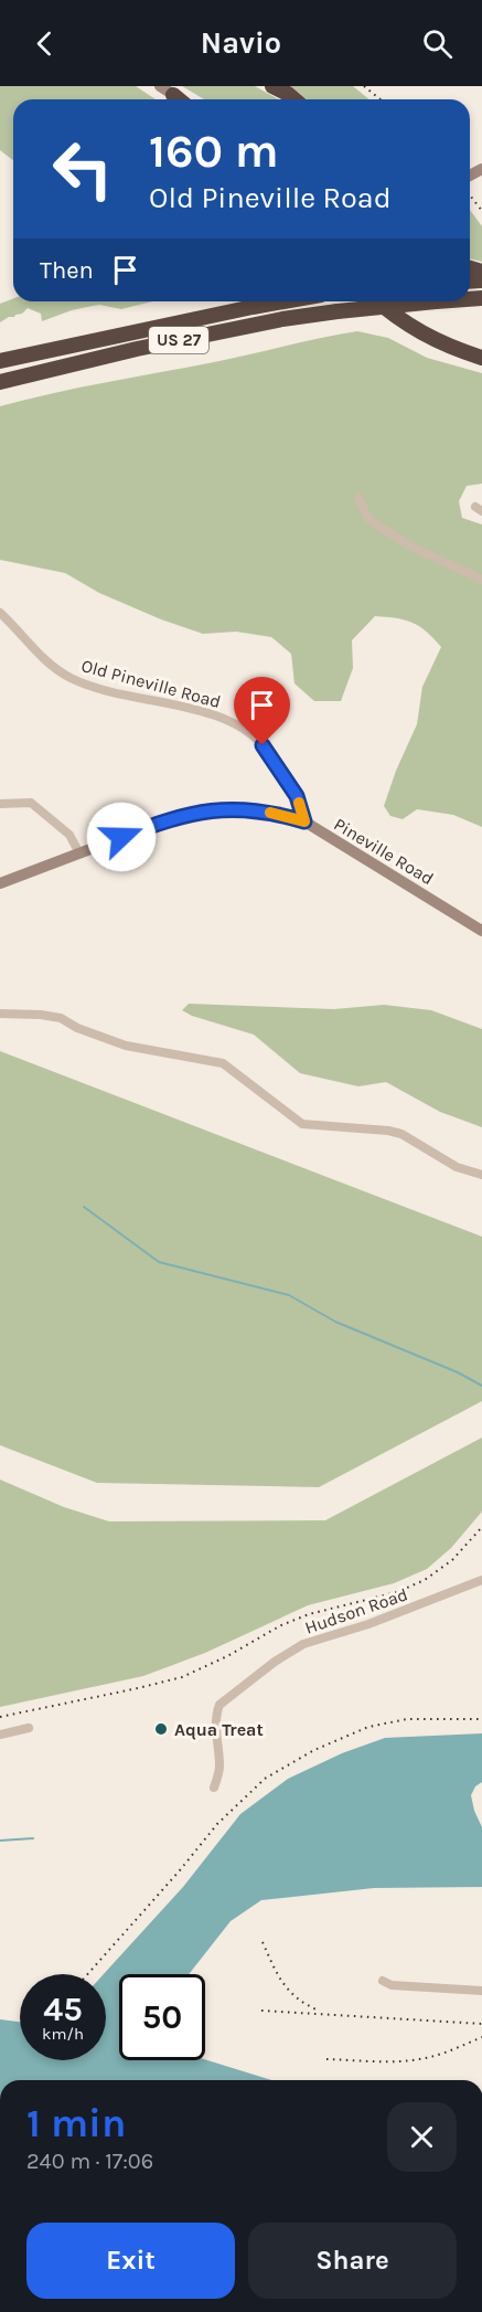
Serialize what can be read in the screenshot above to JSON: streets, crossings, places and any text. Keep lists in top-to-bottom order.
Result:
{
  "streets": {
    "highway": ["US 27"],
    "main road": ["Pineville Road"],
    "street": ["Old Pineville Road", "Hudson Road"]
  },
  "crossings": [
    ["Old Pineville Road", "Pineville Road"]
  ],
  "places": ["Aqua Treat"],
  "page": {
    "header": "Navio",
    "turn": ["160 m", "Old Pineville Road"],
    "then": "Then",
    "speed": "45 km/h",
    "limit": "50",
    "heading": ["1 min", "240 m · 17:06"],
    "buttons": ["Exit", "Share"]
  }
}
